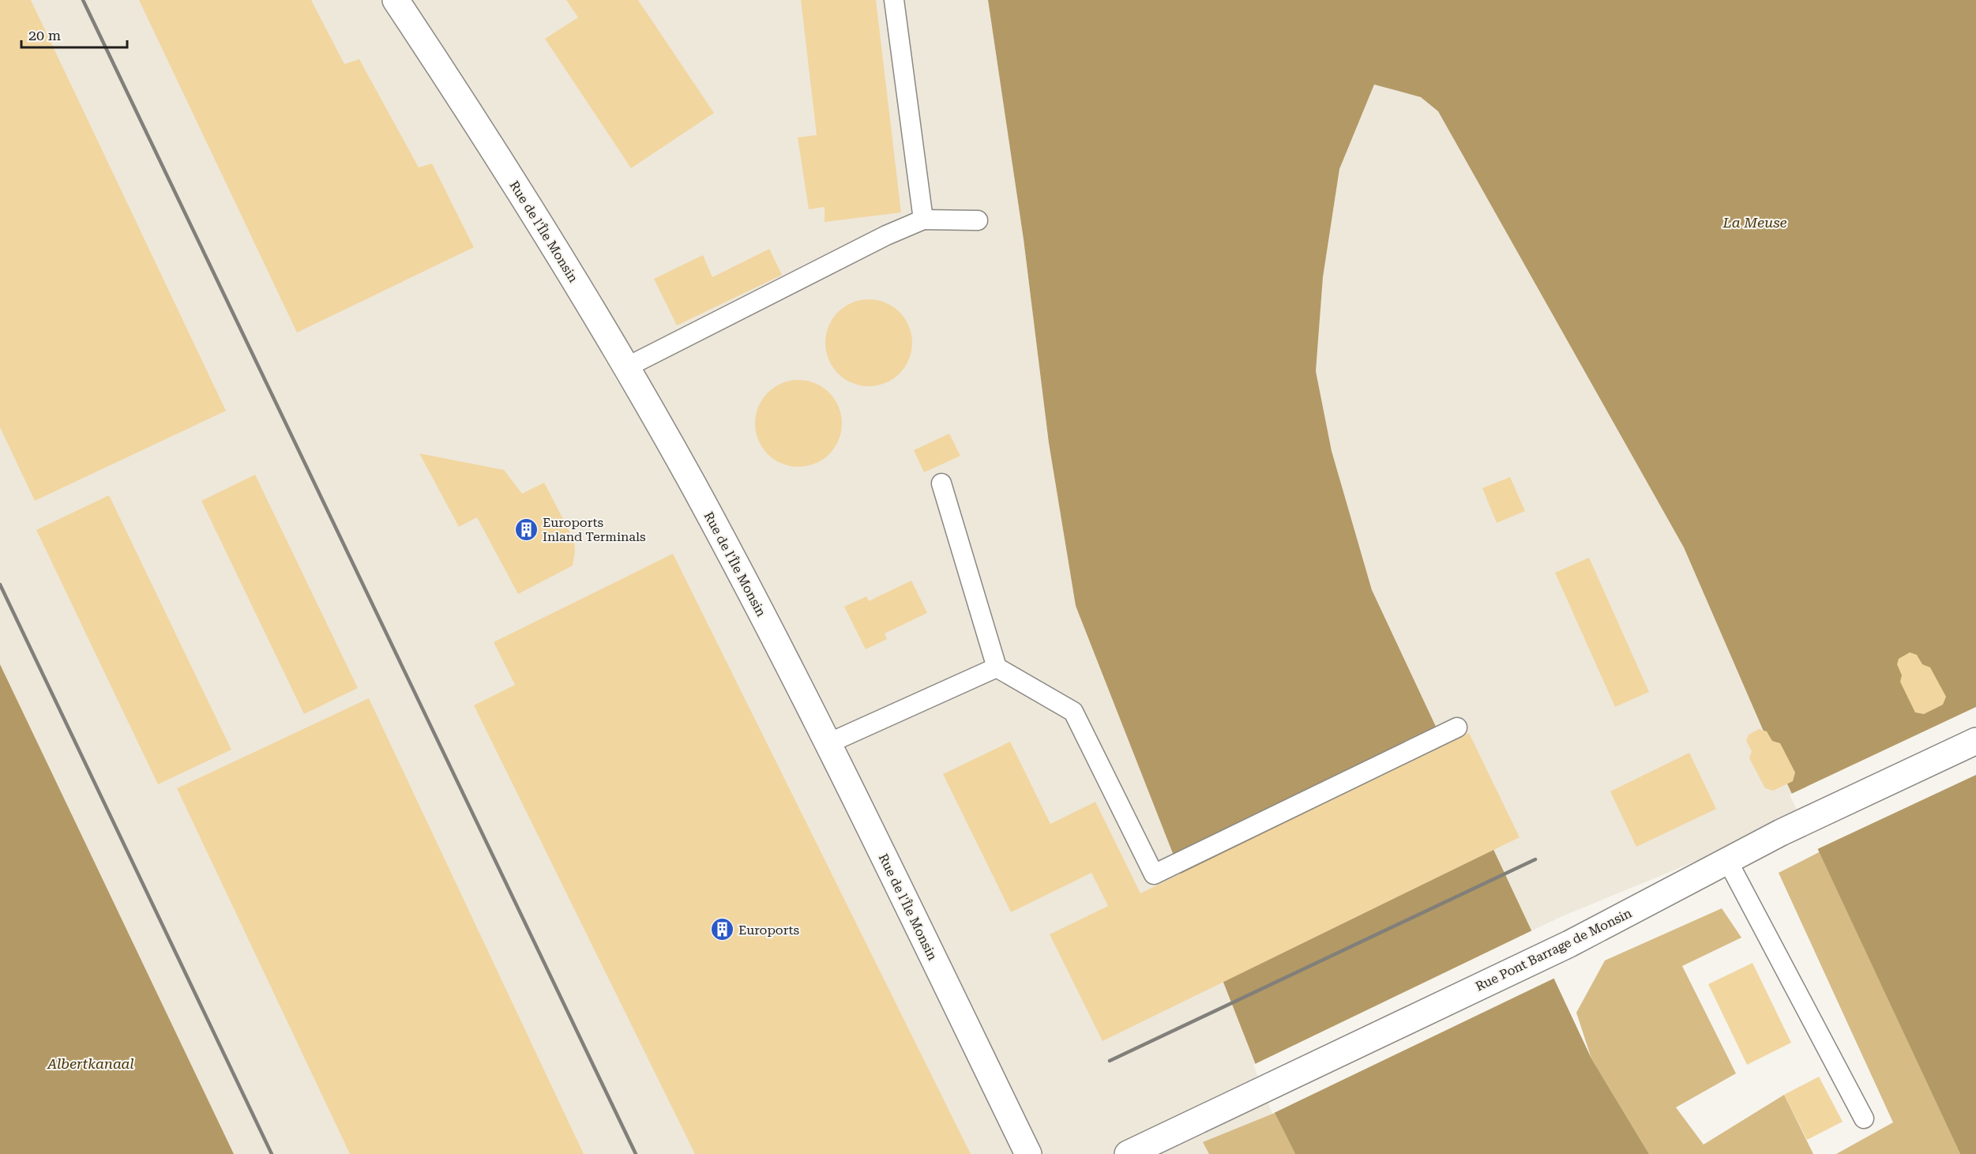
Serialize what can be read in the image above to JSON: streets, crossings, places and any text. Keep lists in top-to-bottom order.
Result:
{
  "streets": {
    "street": ["Rue de l'Île Monsin", "Rue Pont Barrage de Monsin"]
  },
  "water": ["La Meuse", "Albertkanaal"],
  "places": {
    "building": ["Euroports Inland Terminals", "Euroports"]
  },
  "scale_bar": "20 m"
}
